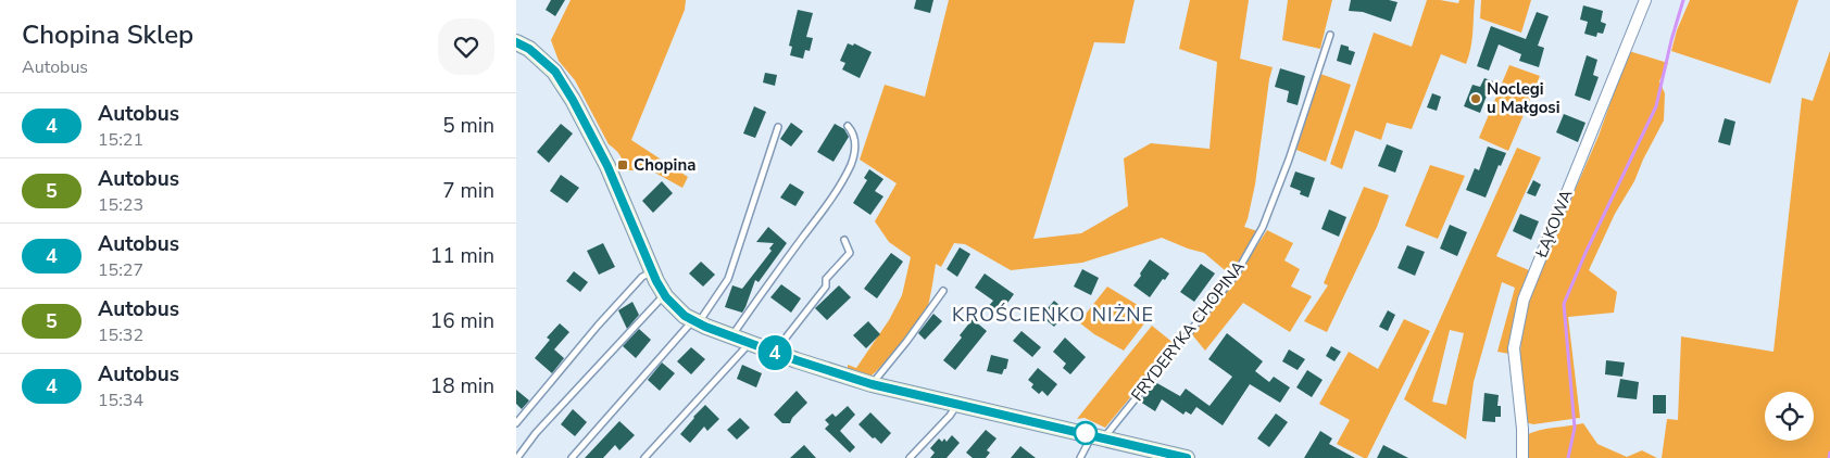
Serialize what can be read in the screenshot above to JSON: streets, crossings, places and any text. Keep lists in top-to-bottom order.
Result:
{
  "streets": {
    "street": ["ŁĄKOWA"],
    "lane": ["FRYDERYKA CHOPINA"]
  },
  "districts": ["KROŚCIENKO NIŻNE"],
  "places": {
    "other": ["Noclegi u Małgosi"],
    "transit": ["Chopina"]
  },
  "lines": ["bus line 4"],
  "page": {
    "heading": ["Chopina Sklep", "Autobus"],
    "on_map": "4",
    "list": [
      {
        "mark": "4",
        "name": "Autobus",
        "note": "15:21",
        "value": "5 min"
      },
      {
        "mark": "5",
        "name": "Autobus",
        "note": "15:23",
        "value": "7 min"
      },
      {
        "mark": "4",
        "name": "Autobus",
        "note": "15:27",
        "value": "11 min"
      },
      {
        "mark": "5",
        "name": "Autobus",
        "note": "15:32",
        "value": "16 min"
      },
      {
        "mark": "4",
        "name": "Autobus",
        "note": "15:34",
        "value": "18 min"
      }
    ]
  }
}
